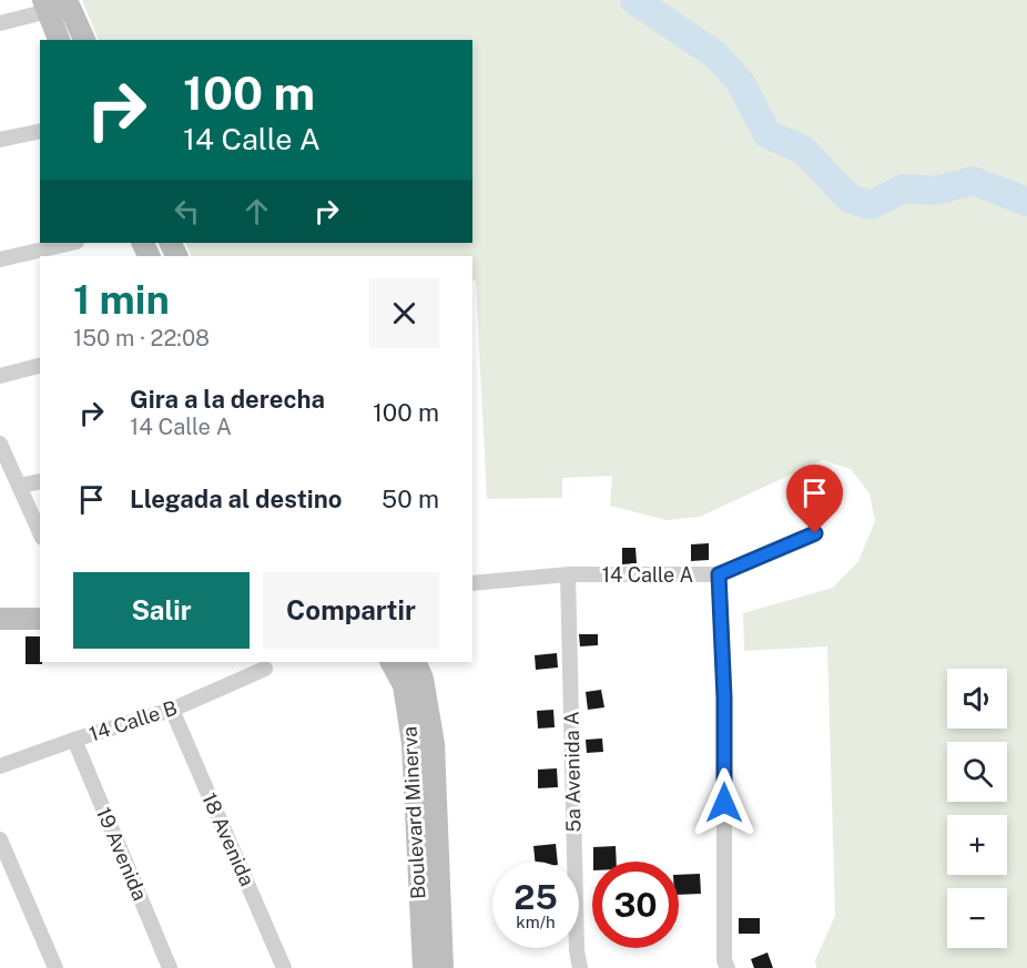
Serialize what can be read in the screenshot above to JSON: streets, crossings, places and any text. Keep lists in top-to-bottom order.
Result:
{
  "streets": {
    "street": [
      "14 Calle A",
      "14 Calle B",
      "5a Avenida A",
      "Boulevard Minerva",
      "18 Avenida",
      "19 Avenida"
    ]
  },
  "crossings": [
    ["14 Calle A", "5a Avenida A"],
    ["14 Calle B", "18 Avenida"],
    ["14 Calle B", "19 Avenida"]
  ],
  "page": {
    "turn": ["100 m", "14 Calle A"],
    "heading": ["1 min", "150 m · 22:08"],
    "list": [
      {
        "name": "Gira a la derecha",
        "note": "14 Calle A",
        "value": "100 m"
      },
      {
        "name": "Llegada al destino",
        "value": "50 m"
      }
    ],
    "buttons": ["Salir", "Compartir"],
    "map_buttons": ["+", "−"],
    "speed": "25 km/h",
    "limit": "30"
  }
}
